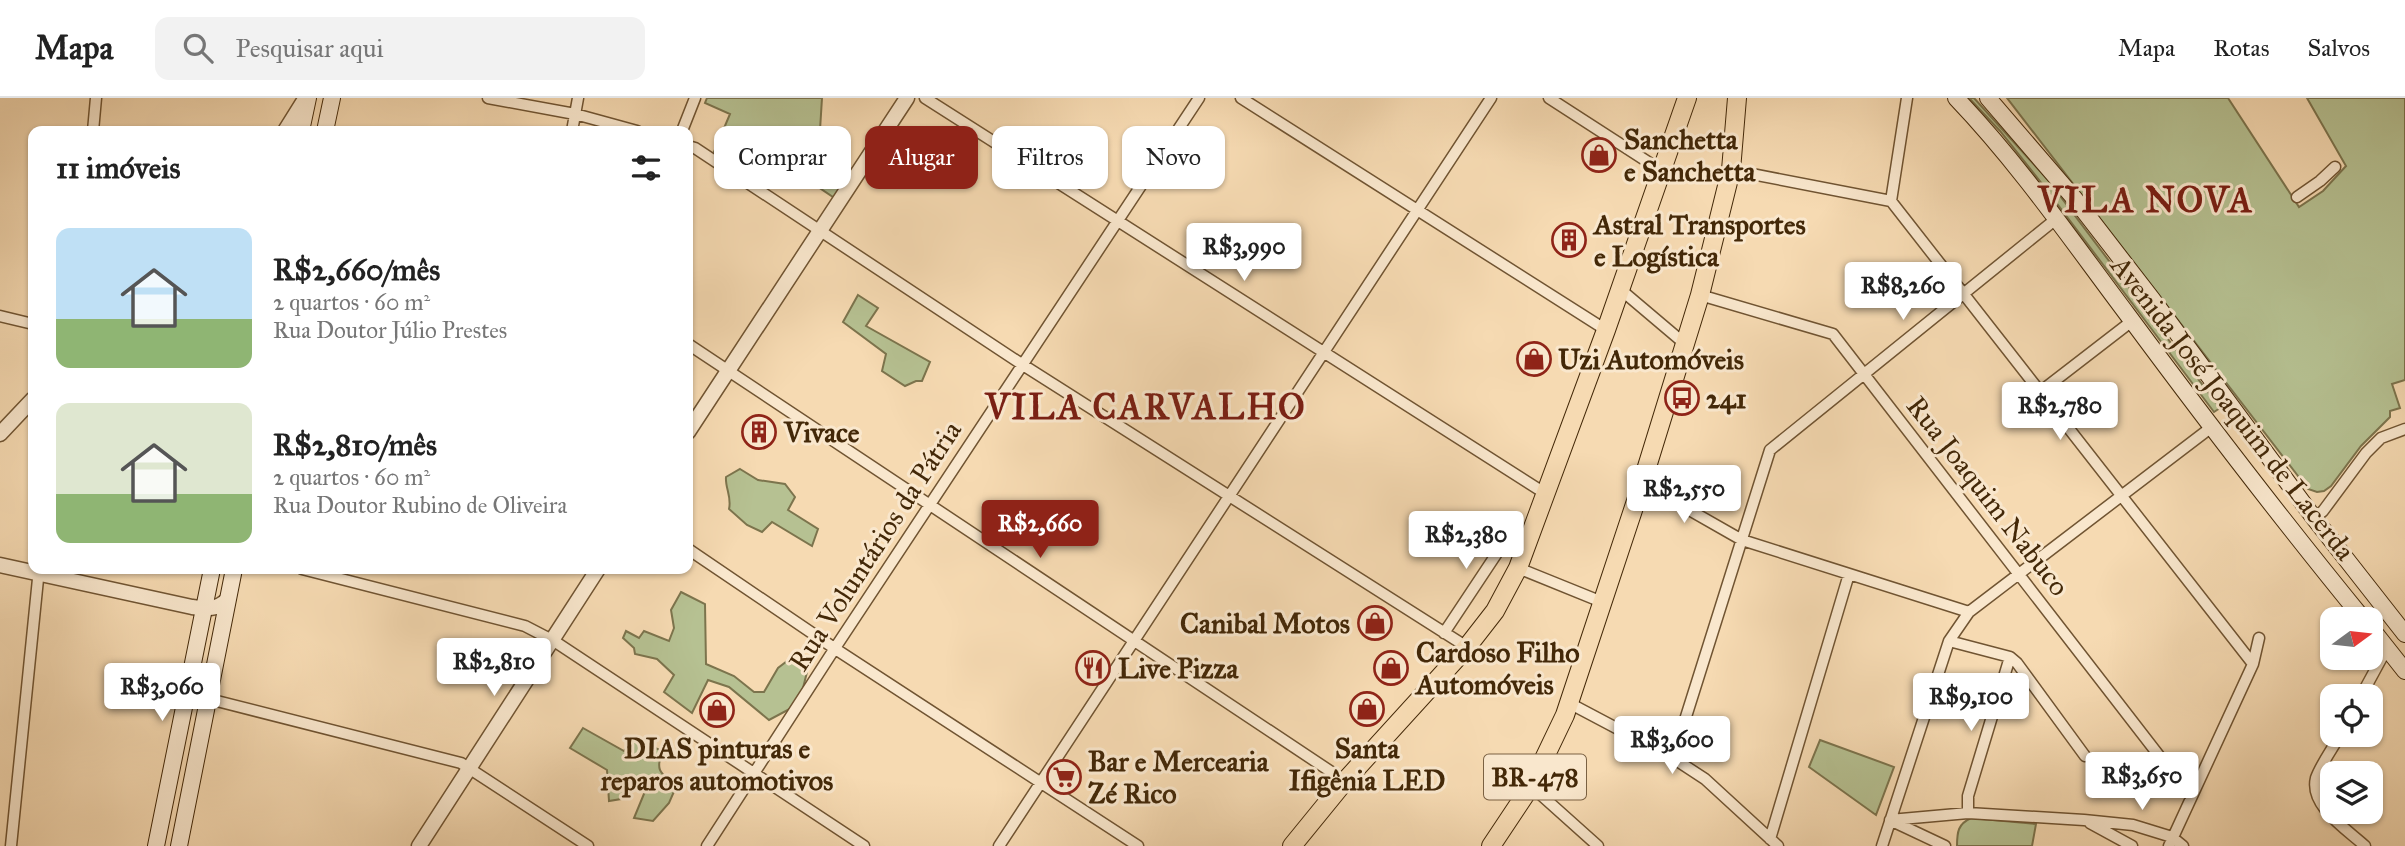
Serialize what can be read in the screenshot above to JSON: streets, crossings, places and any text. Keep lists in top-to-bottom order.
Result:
{
  "streets": {
    "main road": ["Avenida José Joaquim de Lacerda", "BR-478"],
    "street": ["Rua Joaquim Nabuco", "Rua Voluntários da Pátria"]
  },
  "crossings": [
    ["Rua Joaquim Nabuco", "BR-478"]
  ],
  "districts": ["VILA NOVA", "VILA CARVALHO"],
  "places": {
    "shop": [
      "Sanchetta e Sanchetta",
      "Uzi Automóveis",
      "Canibal Motos",
      "Cardoso Filho Automóveis",
      "Santa Ifigênia LED",
      "DIAS pinturas e reparos automotivos"
    ],
    "building": ["Astral Transportes e Logística", "Vivace"],
    "bus stop": ["241"],
    "restaurant": ["Live Pizza"],
    "supermarket": ["Bar e Mercearia Zé Rico"]
  },
  "north": "right",
  "page": {
    "header": "Mapa",
    "search": "Pesquisar aqui",
    "nav": ["Mapa", "Rotas", "Salvos"],
    "chip": [
      "Comprar",
      "Alugar",
      "Filtros",
      "Novo"
    ],
    "heading": "11 imóveis",
    "list": [
      {
        "name": "R$2,660/mês",
        "note": "2 quartos · 60 m² · Rua Doutor Júlio Prestes"
      },
      {
        "name": "R$2,810/mês",
        "note": "2 quartos · 60 m² · Rua Doutor Rubino de Oliveira"
      }
    ],
    "price": [
      "R$3,990",
      "R$8,260",
      "R$2,780",
      "R$2,550",
      "R$2,660",
      "R$2,380",
      "R$2,810",
      "R$3,060",
      "R$9,100",
      "R$3,600",
      "R$3,650"
    ]
  }
}
